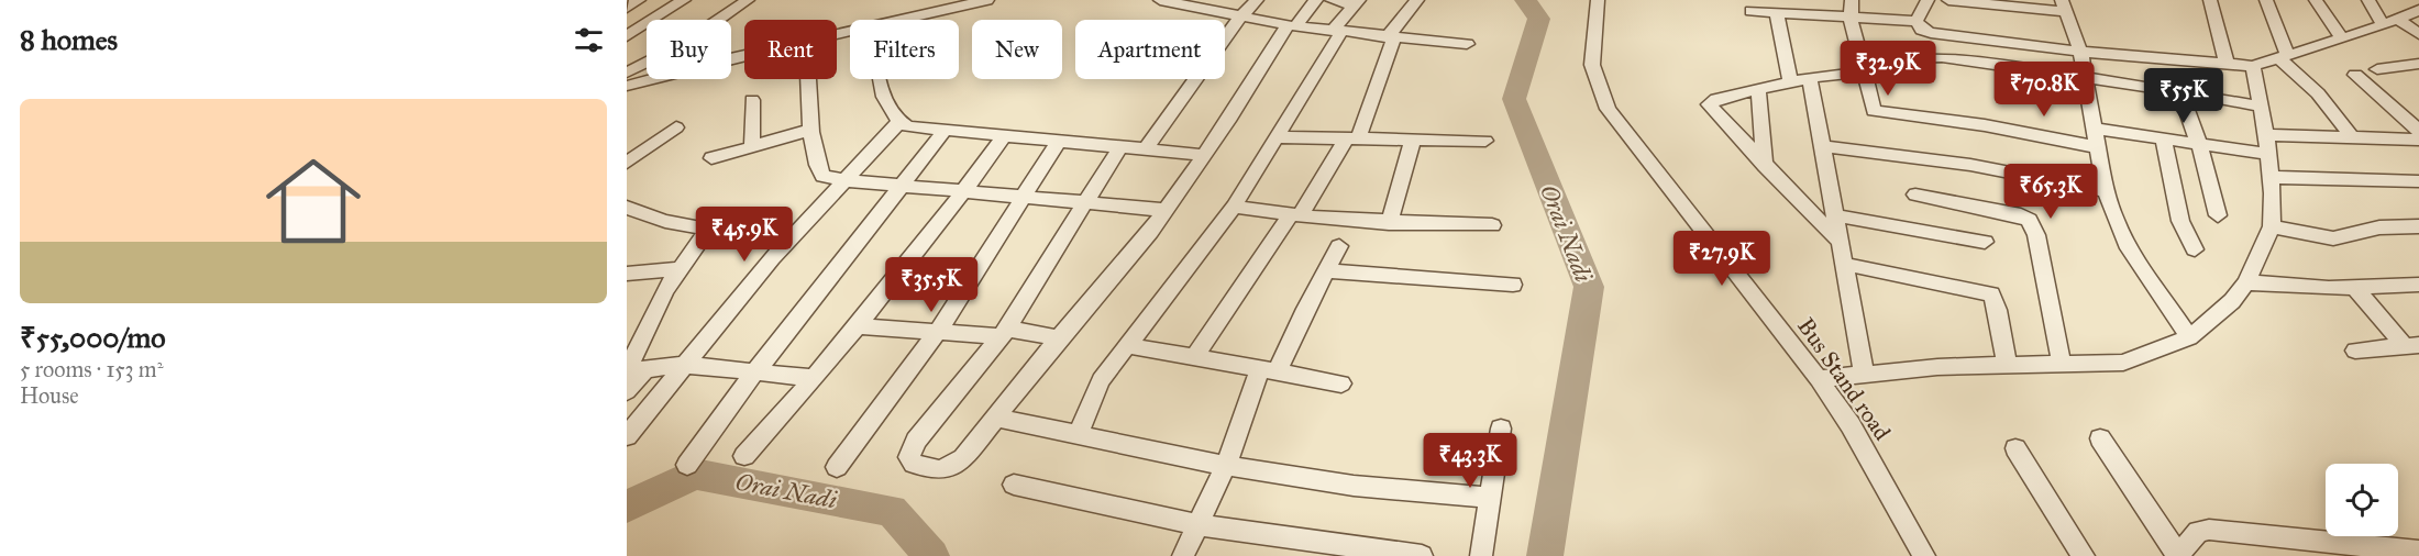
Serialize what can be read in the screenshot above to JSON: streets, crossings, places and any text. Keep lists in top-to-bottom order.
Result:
{
  "streets": {
    "street": ["Bus Stand road"]
  },
  "water": ["Orai Nadi"],
  "page": {
    "heading": "8 homes",
    "chip": [
      "Buy",
      "Rent",
      "Filters",
      "New",
      "Apartment"
    ],
    "price": [
      "₹32.9K",
      "₹70.8K",
      "₹55K",
      "₹65.3K",
      "₹45.9K",
      "₹27.9K",
      "₹35.5K",
      "₹43.3K"
    ],
    "list": [
      {
        "name": "₹55,000/mo",
        "note": "5 rooms · 153 m² · House"
      }
    ]
  }
}
